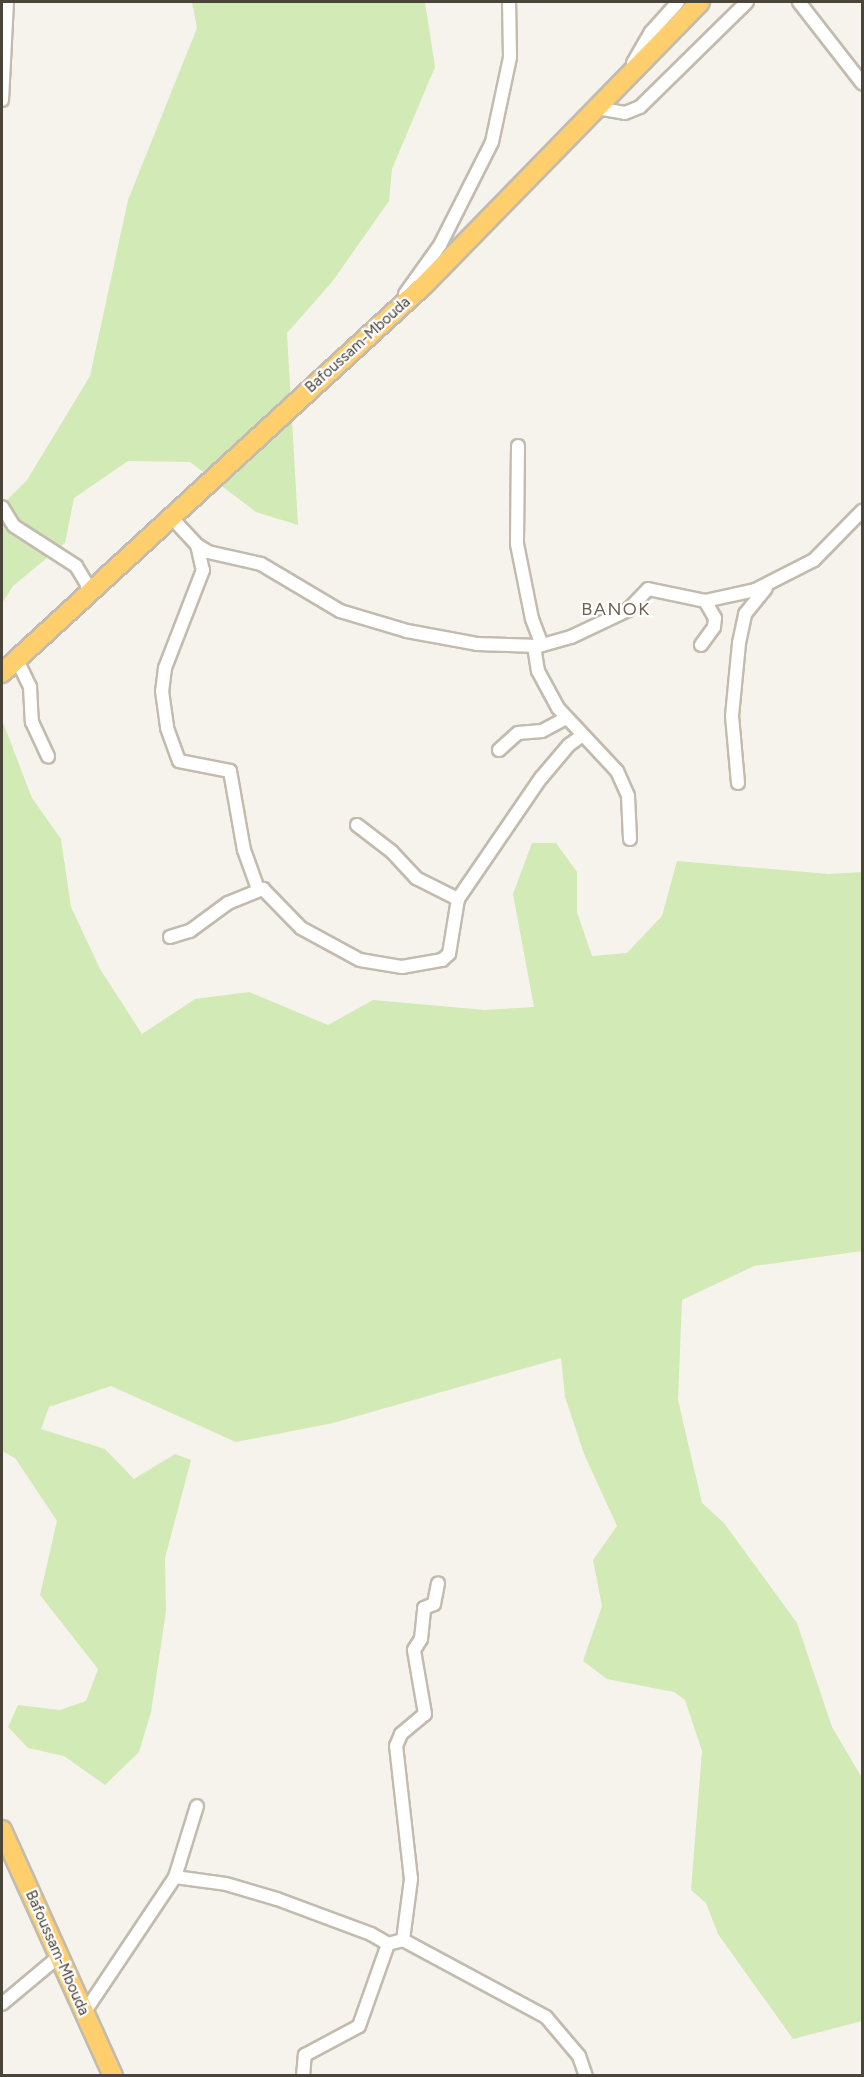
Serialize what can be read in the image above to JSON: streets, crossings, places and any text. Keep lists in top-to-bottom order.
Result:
{
  "streets": {
    "highway": ["Bafoussam-Mbouda"]
  },
  "districts": ["BANOK"]
}
